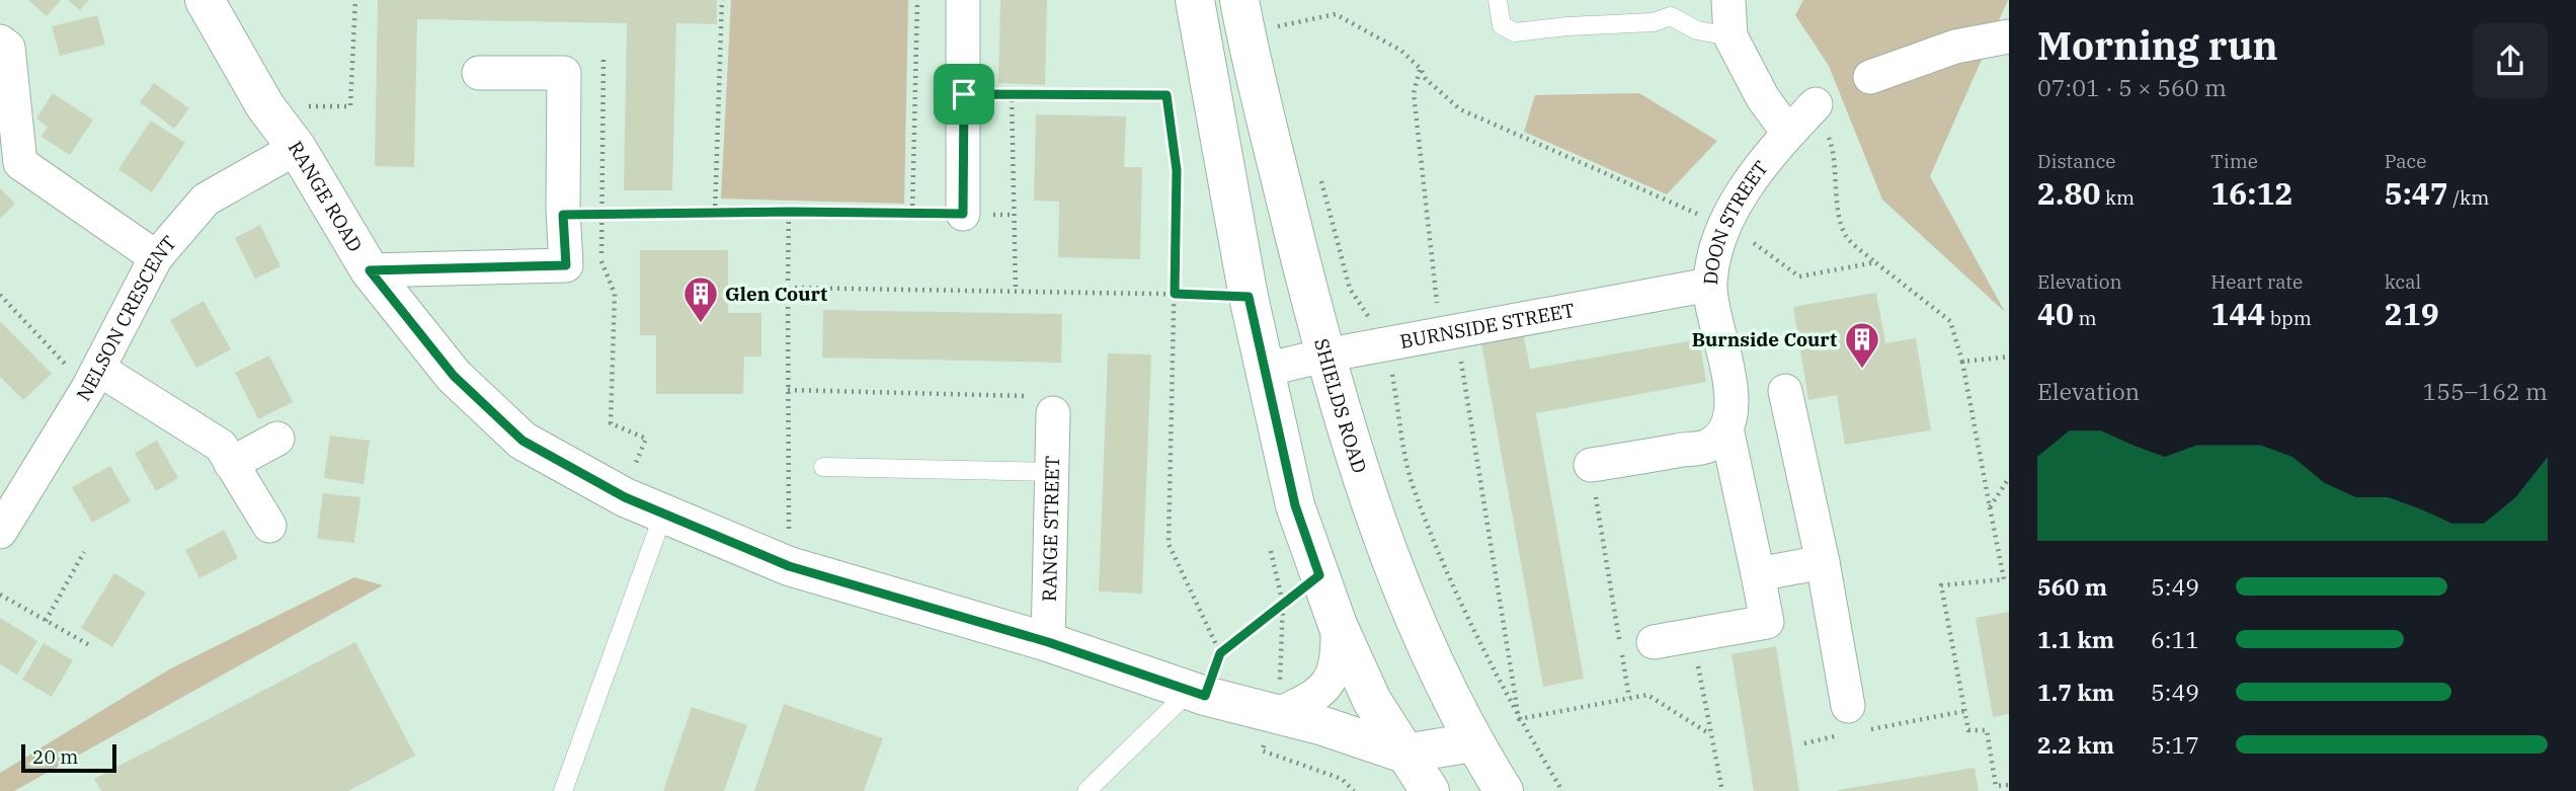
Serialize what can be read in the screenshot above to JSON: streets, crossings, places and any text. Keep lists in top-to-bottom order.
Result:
{
  "streets": {
    "main road": ["RANGE ROAD", "SHIELDS ROAD"],
    "street": [
      "DOON STREET",
      "NELSON CRESCENT",
      "BURNSIDE STREET",
      "RANGE STREET"
    ]
  },
  "crossings": [
    ["RANGE ROAD", "NELSON CRESCENT"],
    ["RANGE ROAD", "SHIELDS ROAD"],
    ["RANGE ROAD", "RANGE STREET"],
    ["DOON STREET", "BURNSIDE STREET"],
    ["BURNSIDE STREET", "SHIELDS ROAD"]
  ],
  "places": {
    "building": ["Glen Court", "Burnside Court"]
  },
  "scale_bar": "20 m",
  "page": {
    "heading": ["Morning run", "07:01 · 5 × 560 m"],
    "stats": [
      ["Distance", "2.80 km"],
      ["Time", "16:12"],
      ["Pace", "5:47 /km"],
      ["Elevation", "40 m"],
      ["Heart rate", "144 bpm"],
      ["kcal", "219"]
    ],
    "chart": ["Elevation", "155–162 m"],
    "list": [
      {
        "name": "560 m",
        "note": "5:49"
      },
      {
        "name": "1.1 km",
        "note": "6:11"
      },
      {
        "name": "1.7 km",
        "note": "5:49"
      },
      {
        "name": "2.2 km",
        "note": "5:17"
      }
    ],
    "scale": "20 m"
  }
}
